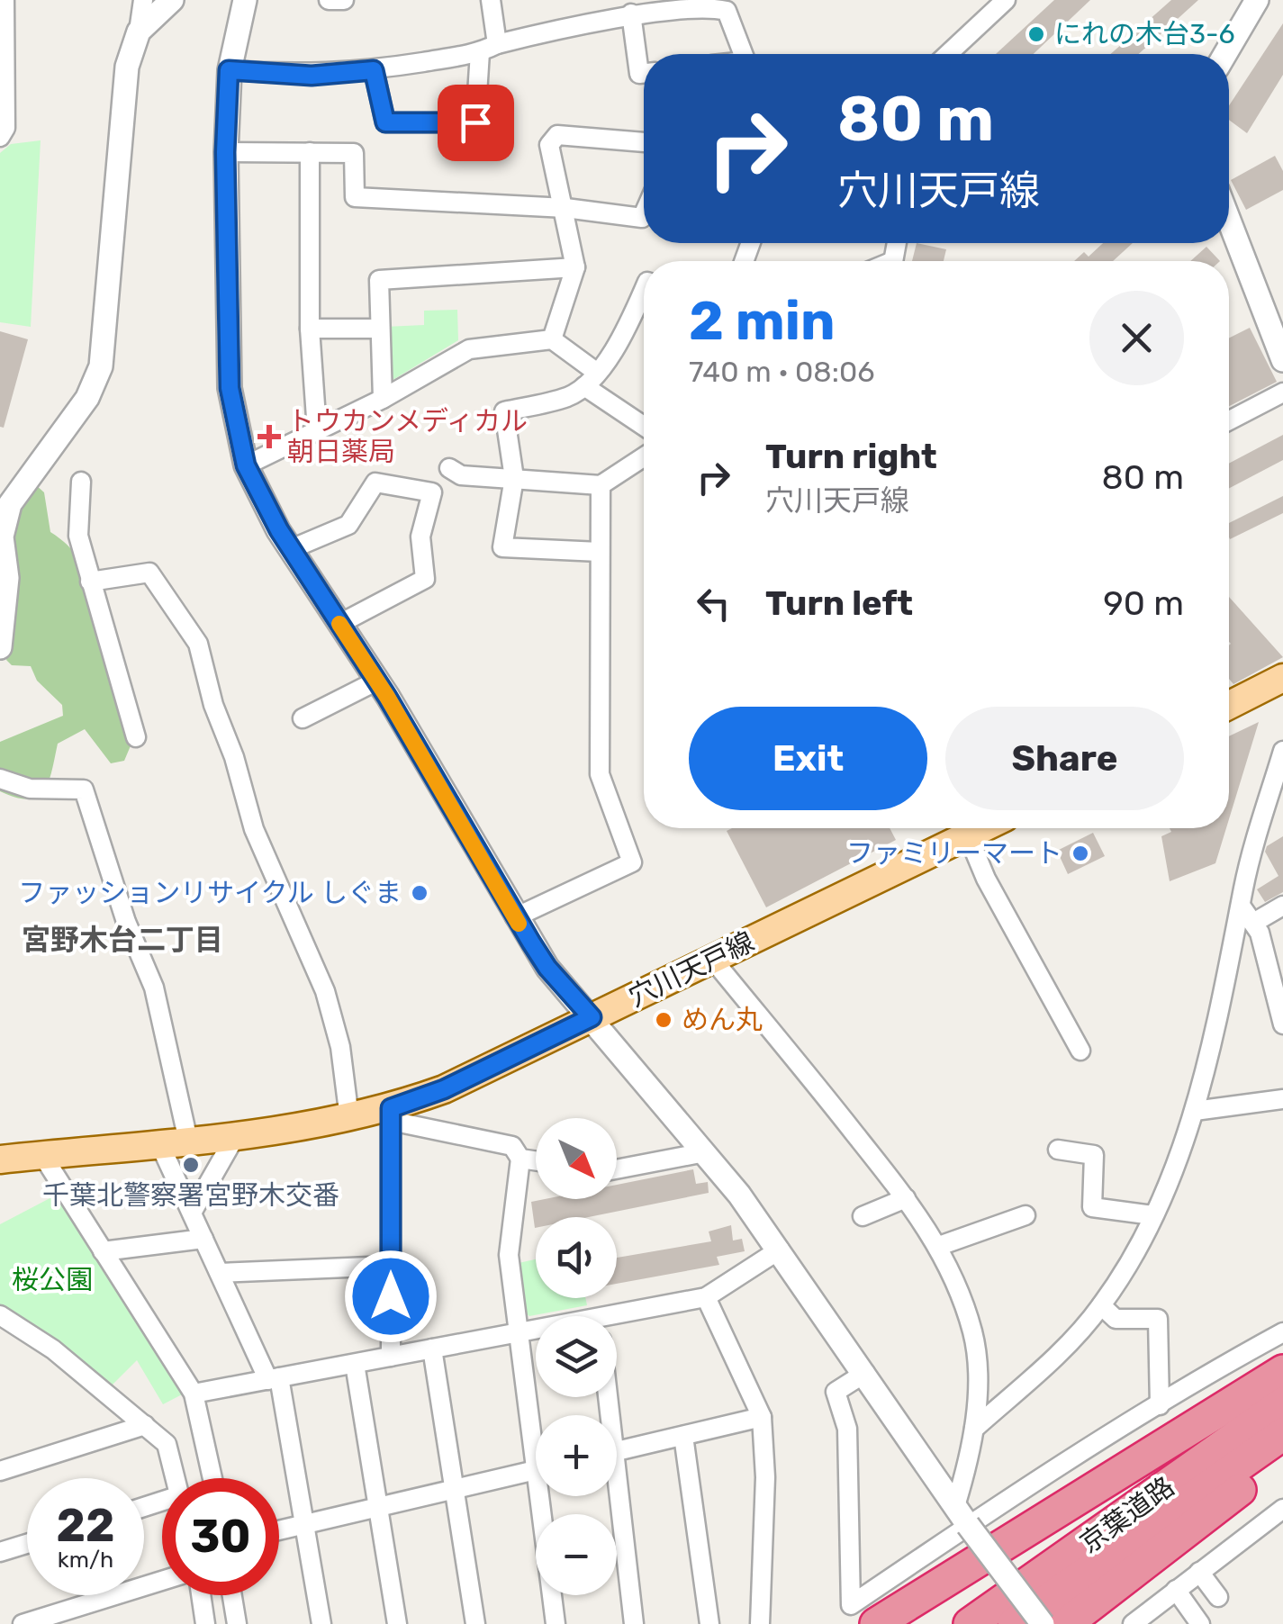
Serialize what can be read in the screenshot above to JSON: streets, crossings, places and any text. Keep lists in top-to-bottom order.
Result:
{
  "streets": {
    "highway": ["京葉道路"],
    "main road": ["穴川天戸線"]
  },
  "districts": ["宮野木台二丁目"],
  "parks": ["桜公園"],
  "places": {
    "other": [
      "にれの木台3-6",
      "ファミリーマート",
      "ファッションリサイクル しぐま",
      "めん丸",
      "千葉北警察署宮野木交番"
    ],
    "health": ["トウカンメディカル 朝日薬局"]
  },
  "north": "bottom right",
  "page": {
    "turn": ["80 m", "穴川天戸線"],
    "heading": ["2 min", "740 m · 08:06"],
    "list": [
      {
        "name": "Turn right",
        "note": "穴川天戸線",
        "value": "80 m"
      },
      {
        "name": "Turn left",
        "value": "90 m"
      }
    ],
    "buttons": ["Exit", "Share"],
    "map_buttons": ["+", "−"],
    "speed": "22 km/h",
    "limit": "30"
  }
}
